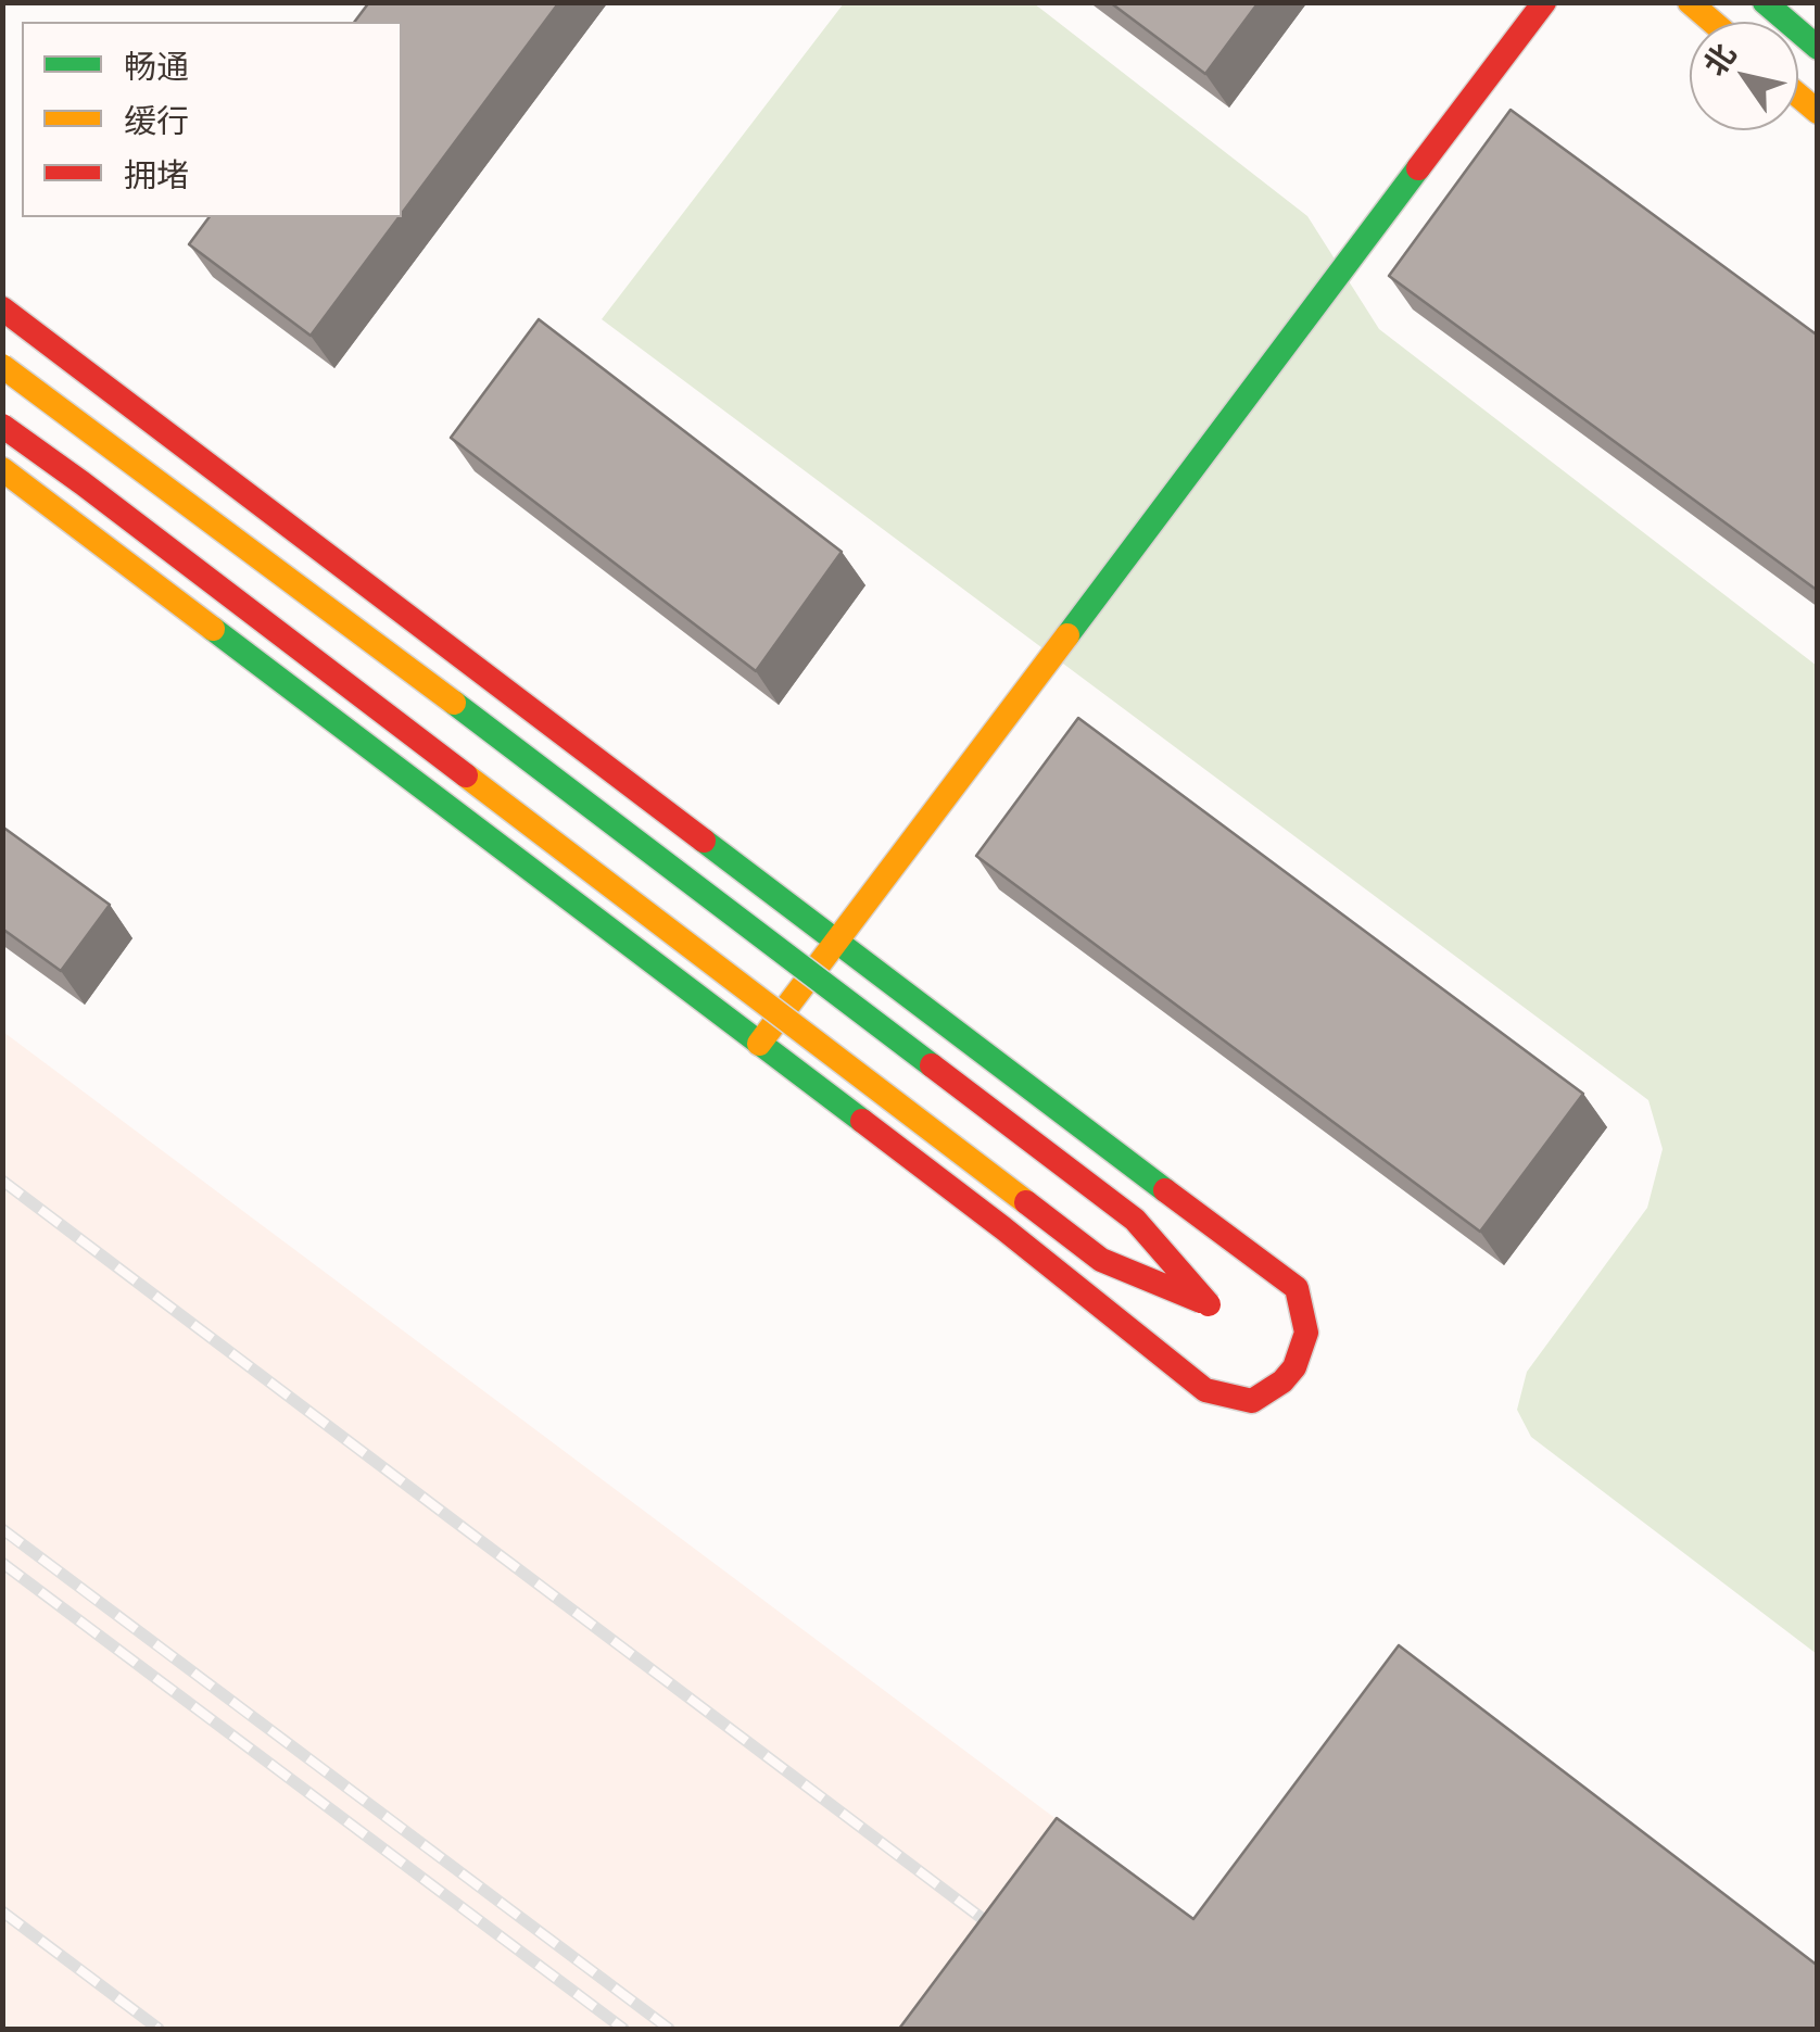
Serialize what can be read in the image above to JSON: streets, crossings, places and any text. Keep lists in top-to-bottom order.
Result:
{
  "legend": ["畅通", "缓行", "拥堵"],
  "north": "top left"
}
